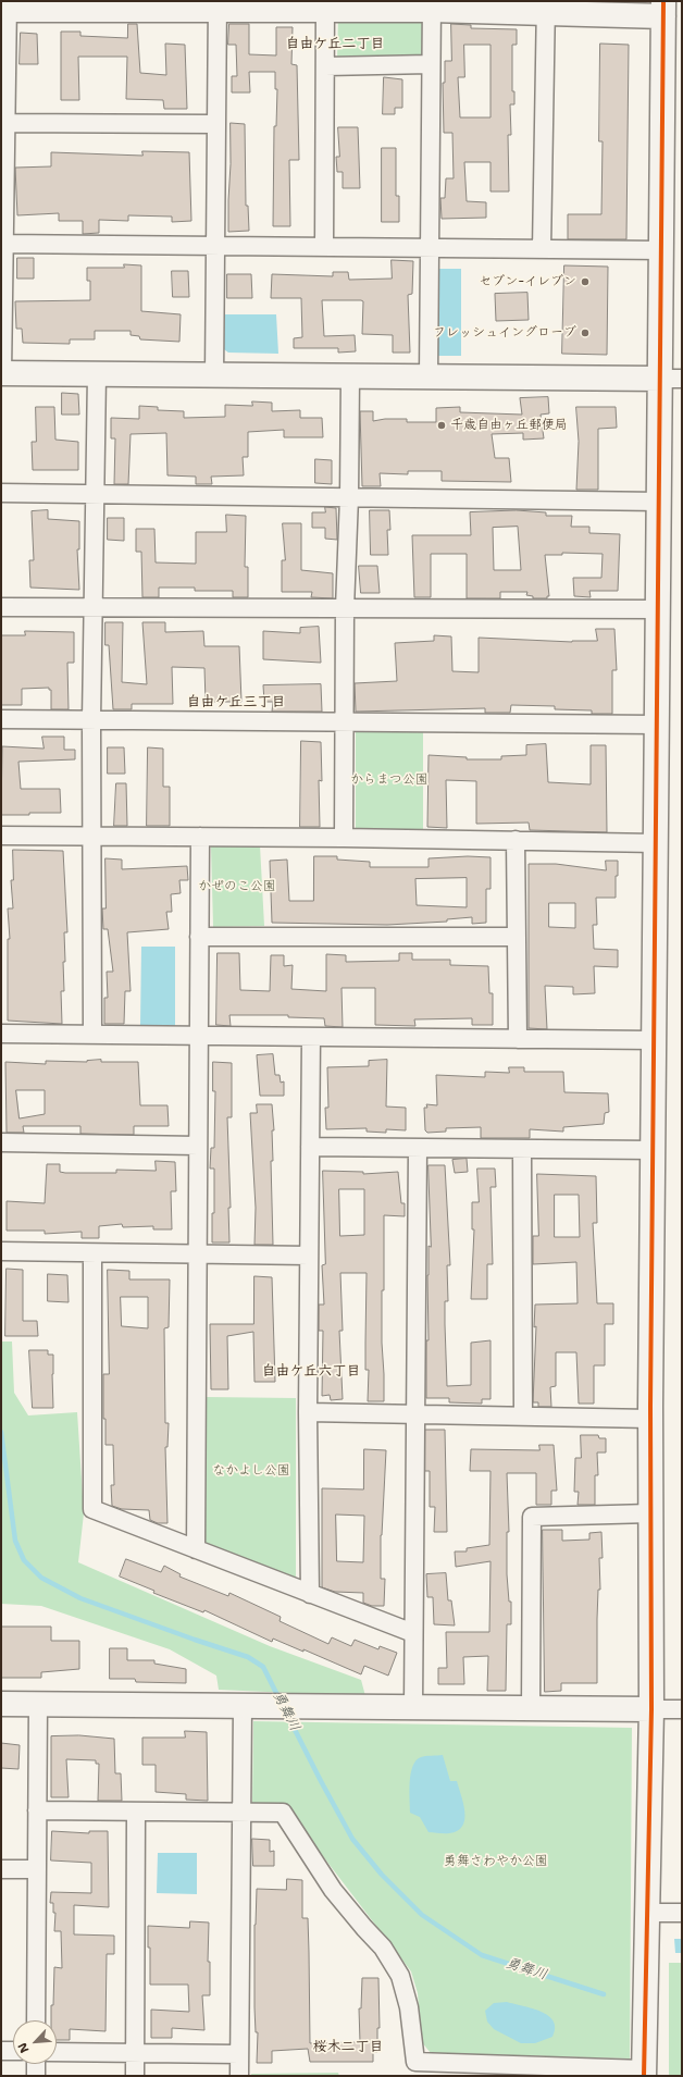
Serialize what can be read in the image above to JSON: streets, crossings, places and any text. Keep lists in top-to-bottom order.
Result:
{
  "districts": [
    "自由ケ丘二丁目",
    "自由ケ丘三丁目",
    "自由ケ丘六丁目",
    "桜木二丁目"
  ],
  "water": ["勇舞川"],
  "parks": [
    "からまつ公園",
    "かぜのこ公園",
    "なかよし公園",
    "勇舞さわやか公園"
  ],
  "places": ["セブン-イレブン", "フレッシュイングローブ", "千歳自由ヶ丘郵便局"],
  "north": "bottom left"
}
